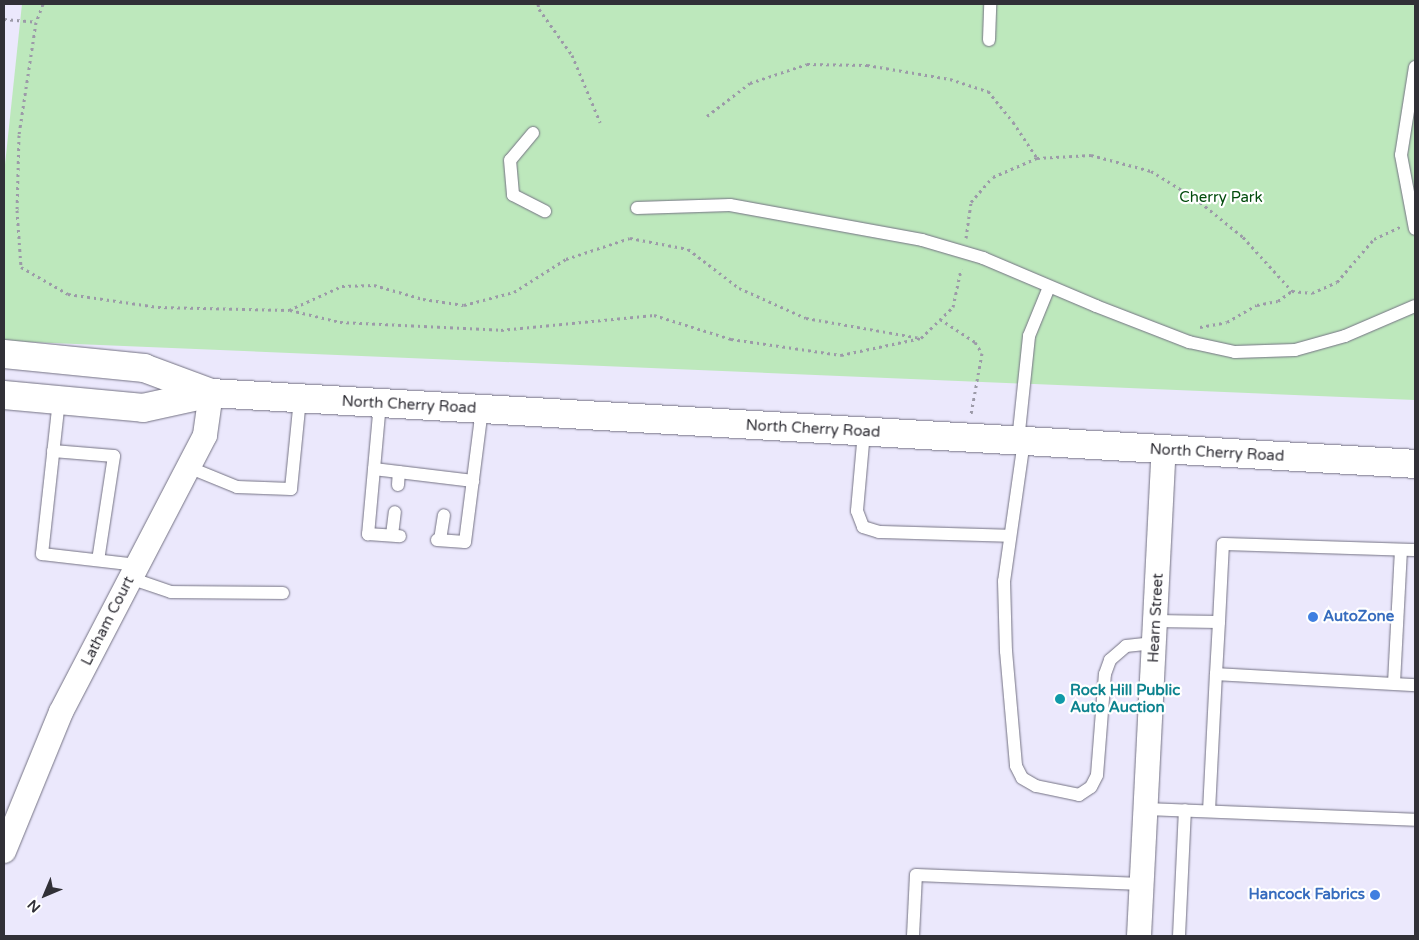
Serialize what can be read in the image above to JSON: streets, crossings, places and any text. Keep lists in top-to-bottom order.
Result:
{
  "streets": {
    "main road": ["North Cherry Road"],
    "street": ["Hearn Street", "Latham Court"]
  },
  "crossings": [
    ["North Cherry Road", "Hearn Street"],
    ["North Cherry Road", "Latham Court"]
  ],
  "parks": ["Cherry Park"],
  "places": ["AutoZone", "Rock Hill Public Auto Auction", "Hancock Fabrics"],
  "north": "bottom left"
}
